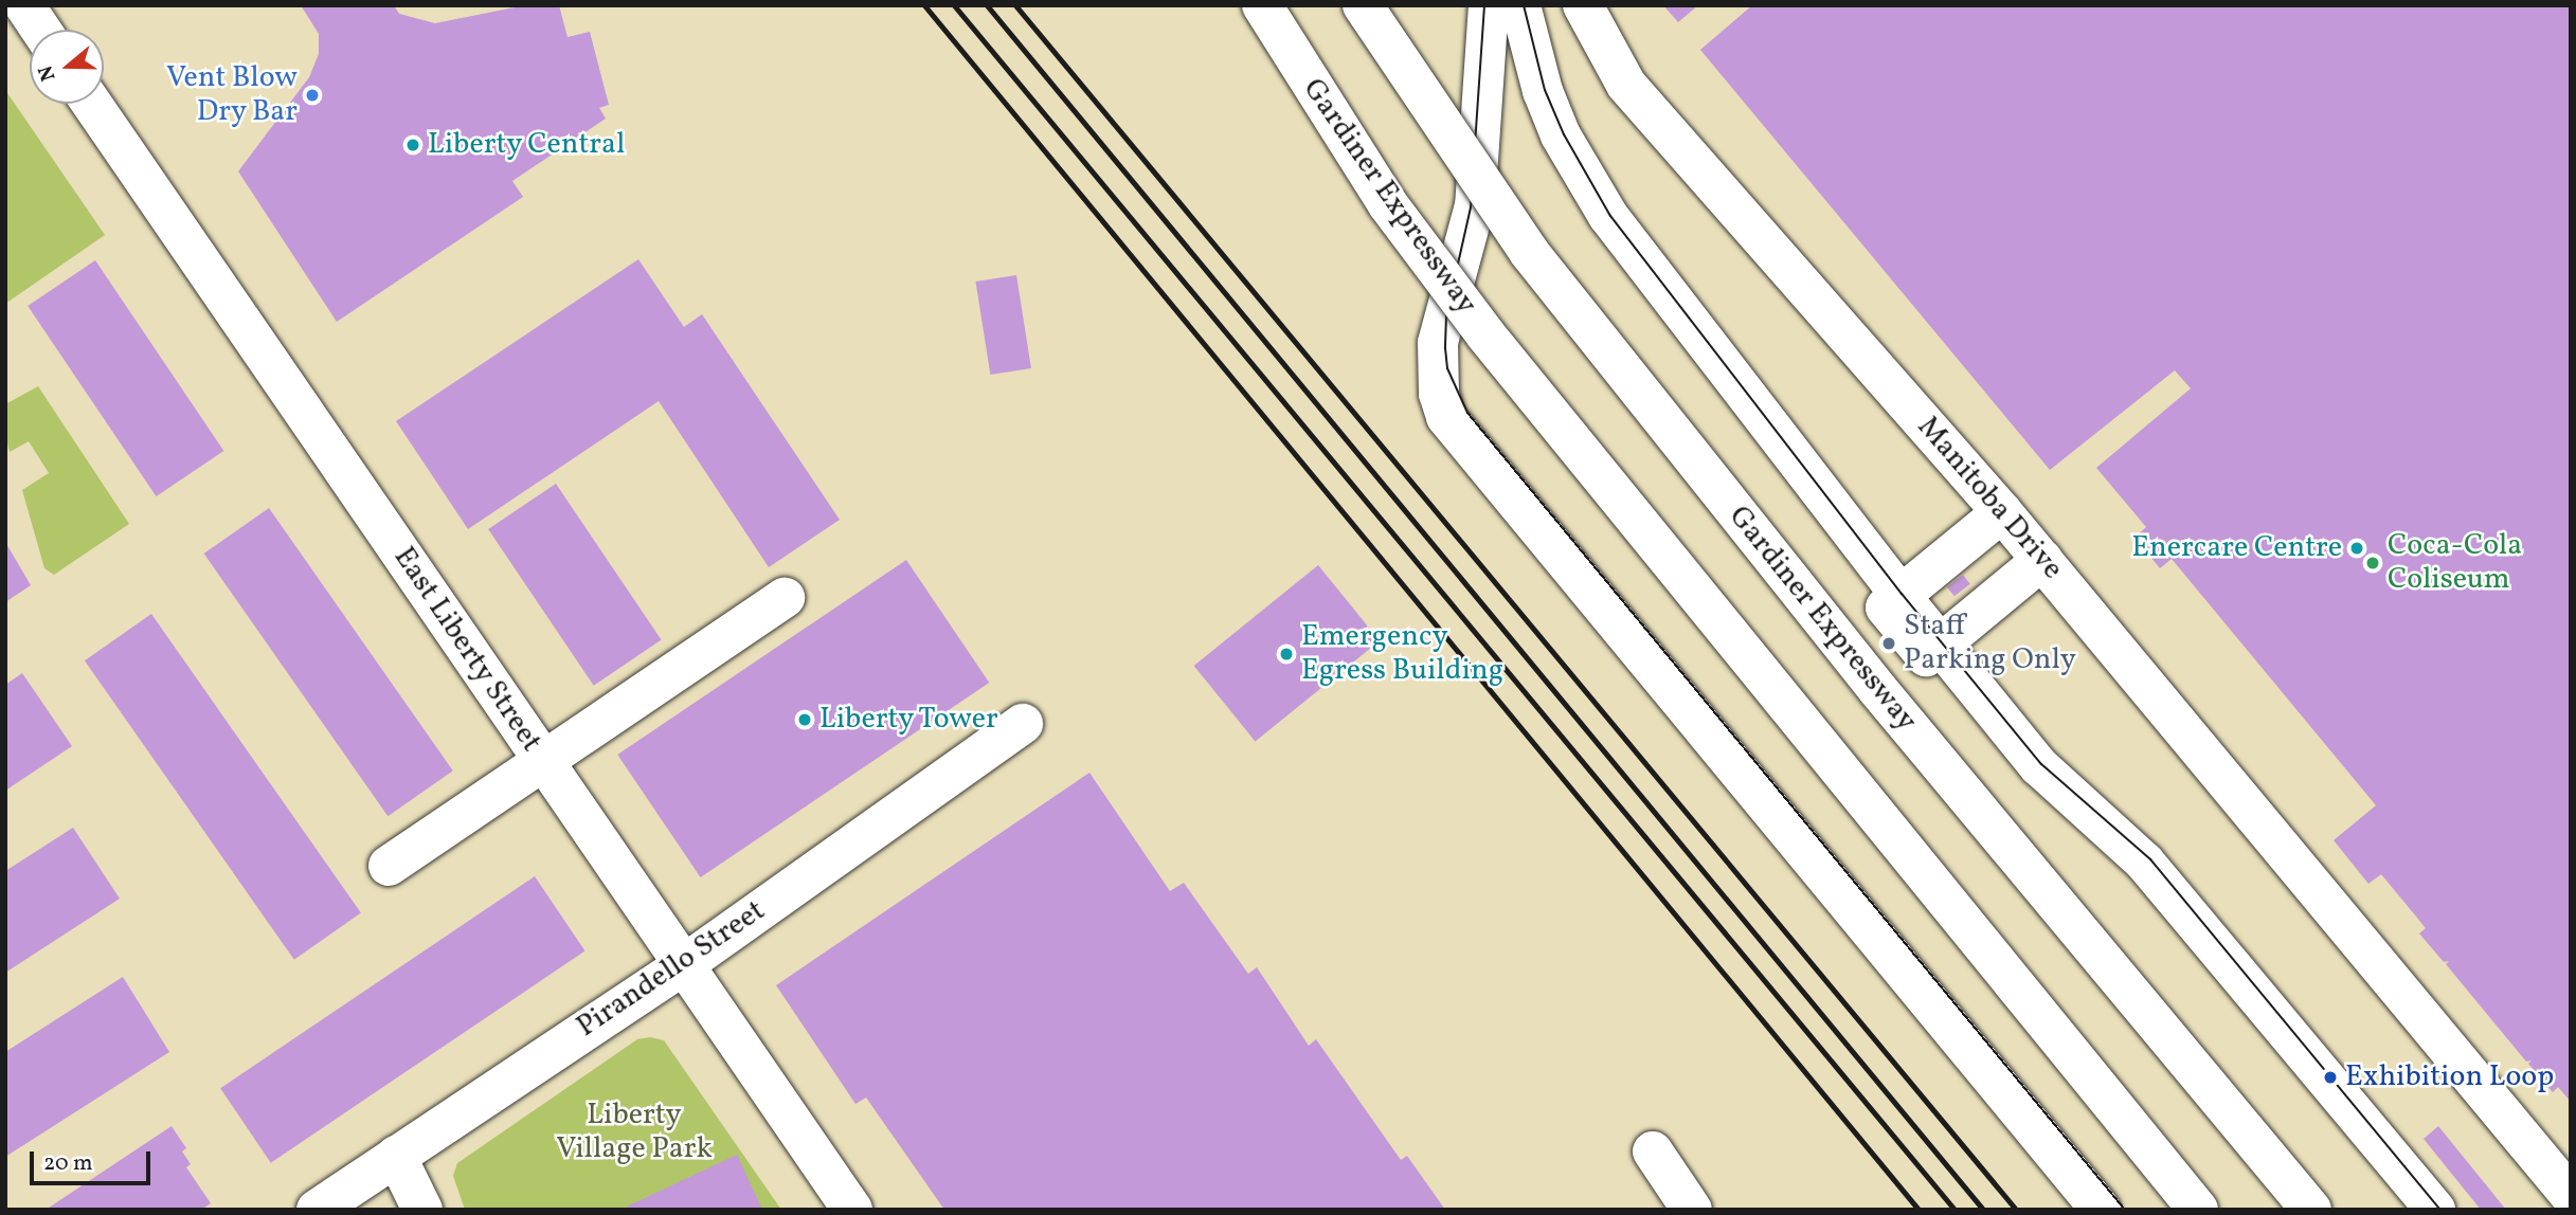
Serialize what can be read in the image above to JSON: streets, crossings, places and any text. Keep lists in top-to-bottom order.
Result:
{
  "streets": {
    "main road": [
      "Gardiner Expressway",
      "Manitoba Drive",
      "East Liberty Street",
      "Pirandello Street"
    ]
  },
  "crossings": [
    ["East Liberty Street", "Pirandello Street"]
  ],
  "parks": ["Liberty Village Park"],
  "places": [
    "Vent Blow Dry Bar",
    "Liberty Central",
    "Enercare Centre",
    "Coca-Cola Coliseum",
    "Staff Parking Only",
    "Emergency Egress Building",
    "Liberty Tower",
    "Exhibition Loop"
  ],
  "scale_bar": "20 m",
  "north": "left"
}
